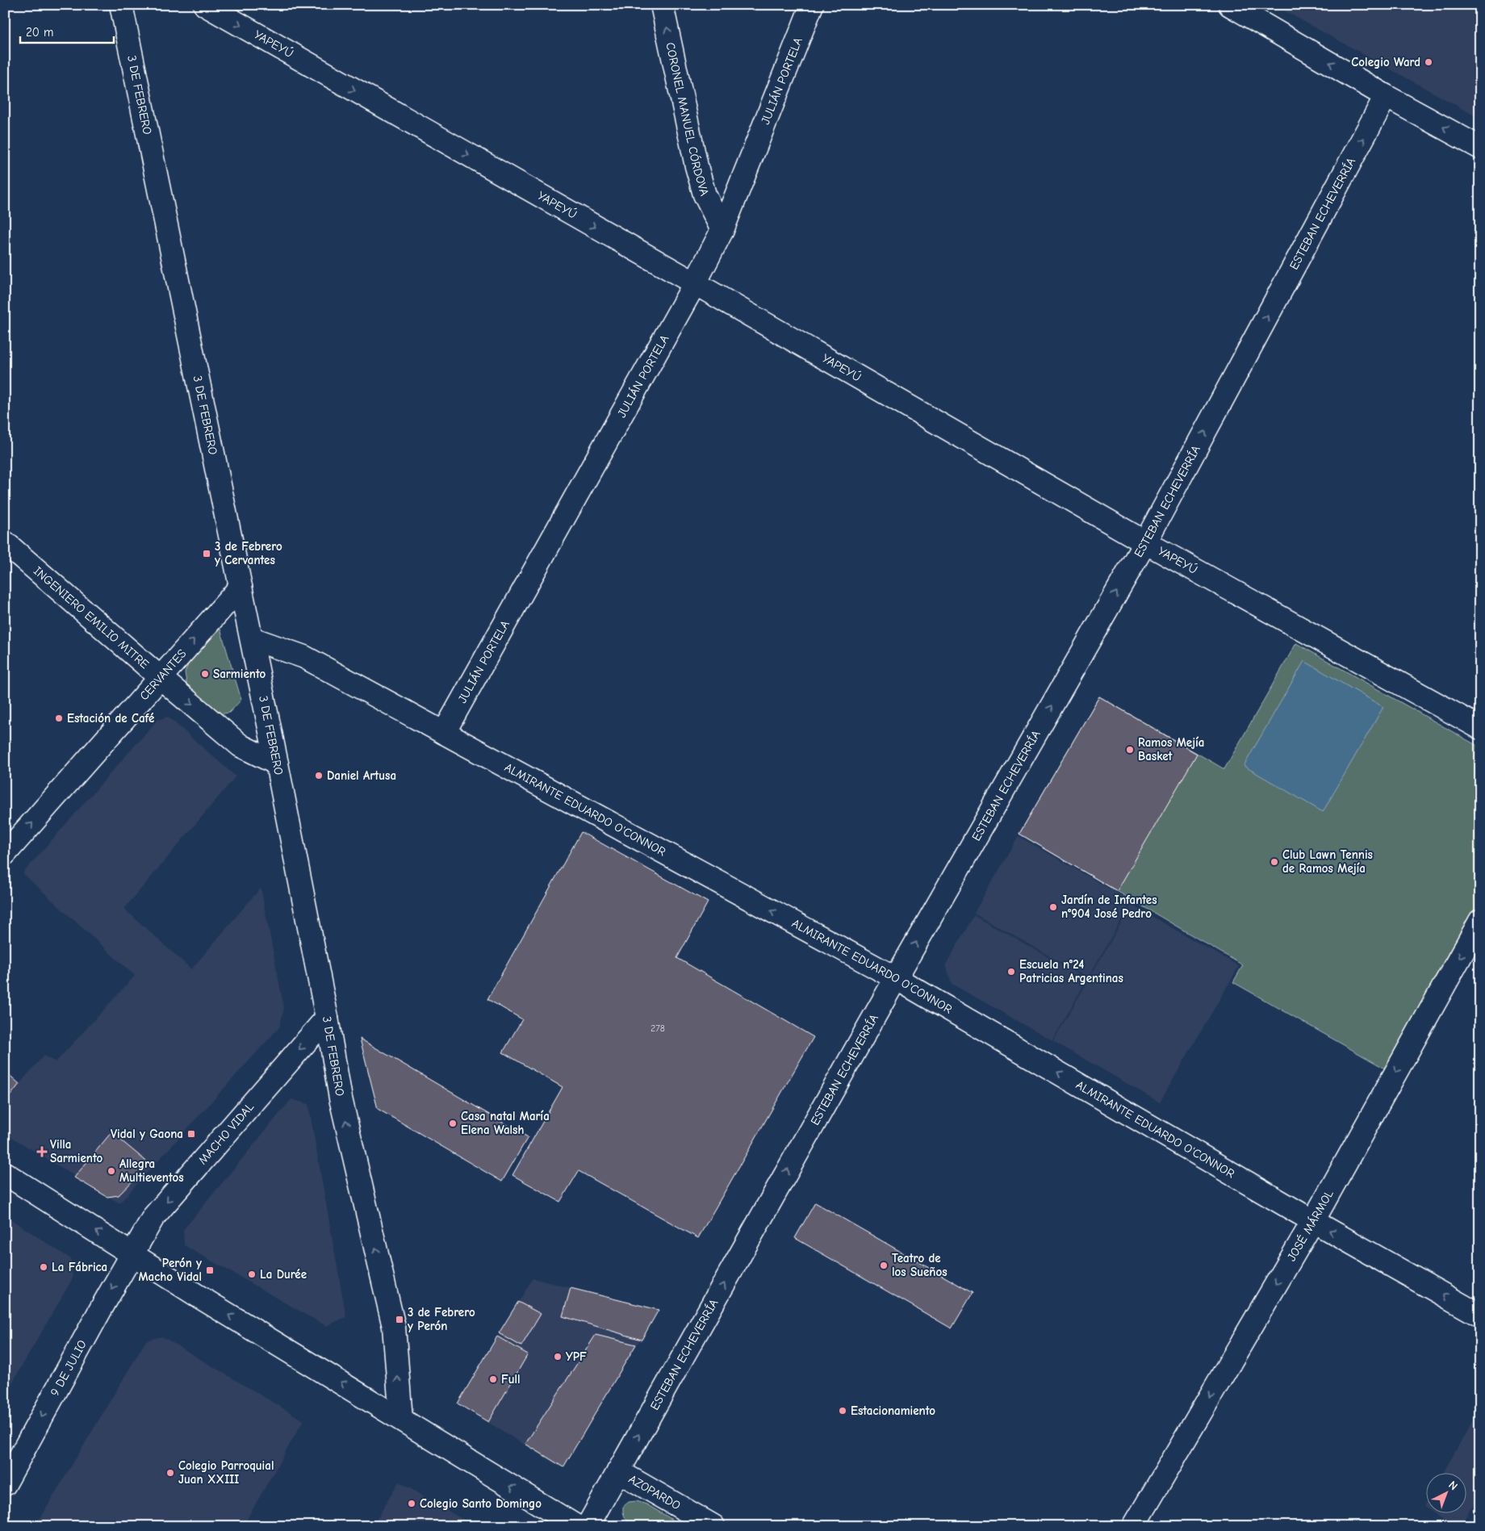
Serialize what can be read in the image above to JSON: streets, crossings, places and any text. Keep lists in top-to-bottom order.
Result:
{
  "streets": {
    "street": [
      "YAPEYÚ",
      "JULIÁN PORTELA",
      "3 DE FEBRERO",
      "CORONEL MANUEL CÓRDOVA",
      "ESTEBAN ECHEVERRÍA",
      "INGENIERO EMILIO MITRE",
      "CERVANTES",
      "ALMIRANTE EDUARDO O'CONNOR",
      "MACHO VIDAL",
      "JOSÉ MÁRMOL",
      "9 DE JULIO",
      "AZOPARDO"
    ]
  },
  "crossings": [
    ["YAPEYÚ", "JULIÁN PORTELA"],
    ["YAPEYÚ", "ESTEBAN ECHEVERRÍA"],
    ["JULIÁN PORTELA", "CORONEL MANUEL CÓRDOVA"],
    ["JULIÁN PORTELA", "ALMIRANTE EDUARDO O'CONNOR"],
    ["3 DE FEBRERO", "INGENIERO EMILIO MITRE"],
    ["3 DE FEBRERO", "CERVANTES"],
    ["3 DE FEBRERO", "ALMIRANTE EDUARDO O'CONNOR"],
    ["3 DE FEBRERO", "MACHO VIDAL"],
    ["ESTEBAN ECHEVERRÍA", "ALMIRANTE EDUARDO O'CONNOR"],
    ["ESTEBAN ECHEVERRÍA", "AZOPARDO"],
    ["INGENIERO EMILIO MITRE", "CERVANTES"],
    ["ALMIRANTE EDUARDO O'CONNOR", "JOSÉ MÁRMOL"],
    ["MACHO VIDAL", "9 DE JULIO"]
  ],
  "one_way": [
    "YAPEYÚ",
    "CORONEL MANUEL CÓRDOVA",
    "ESTEBAN ECHEVERRÍA",
    "INGENIERO EMILIO MITRE",
    "CERVANTES",
    "ALMIRANTE EDUARDO O'CONNOR",
    "MACHO VIDAL",
    "JOSÉ MÁRMOL",
    "9 DE JULIO"
  ],
  "places": {
    "other": [
      "Colegio Ward",
      "Sarmiento",
      "Estación de Café",
      "Ramos Mejía Basket",
      "Daniel Artusa",
      "Club Lawn Tennis de Ramos Mejía",
      "Jardín de Infantes n°904 José Pedro",
      "Escuela n°24 Patricias Argentinas",
      "Casa natal María Elena Walsh",
      "Allegra Multieventos",
      "Teatro de los Sueños",
      "La Fábrica",
      "La Durée",
      "YPF",
      "Full",
      "Estacionamiento",
      "Colegio Parroquial Juan XXIII",
      "Colegio Santo Domingo"
    ],
    "transit": [
      "3 de Febrero y Cervantes",
      "Vidal y Gaona",
      "Perón y Macho Vidal",
      "3 de Febrero y Perón"
    ],
    "health": ["Villa Sarmiento"]
  },
  "house_numbers": ["278"],
  "scale_bar": "20 m",
  "north": "top right"
}
